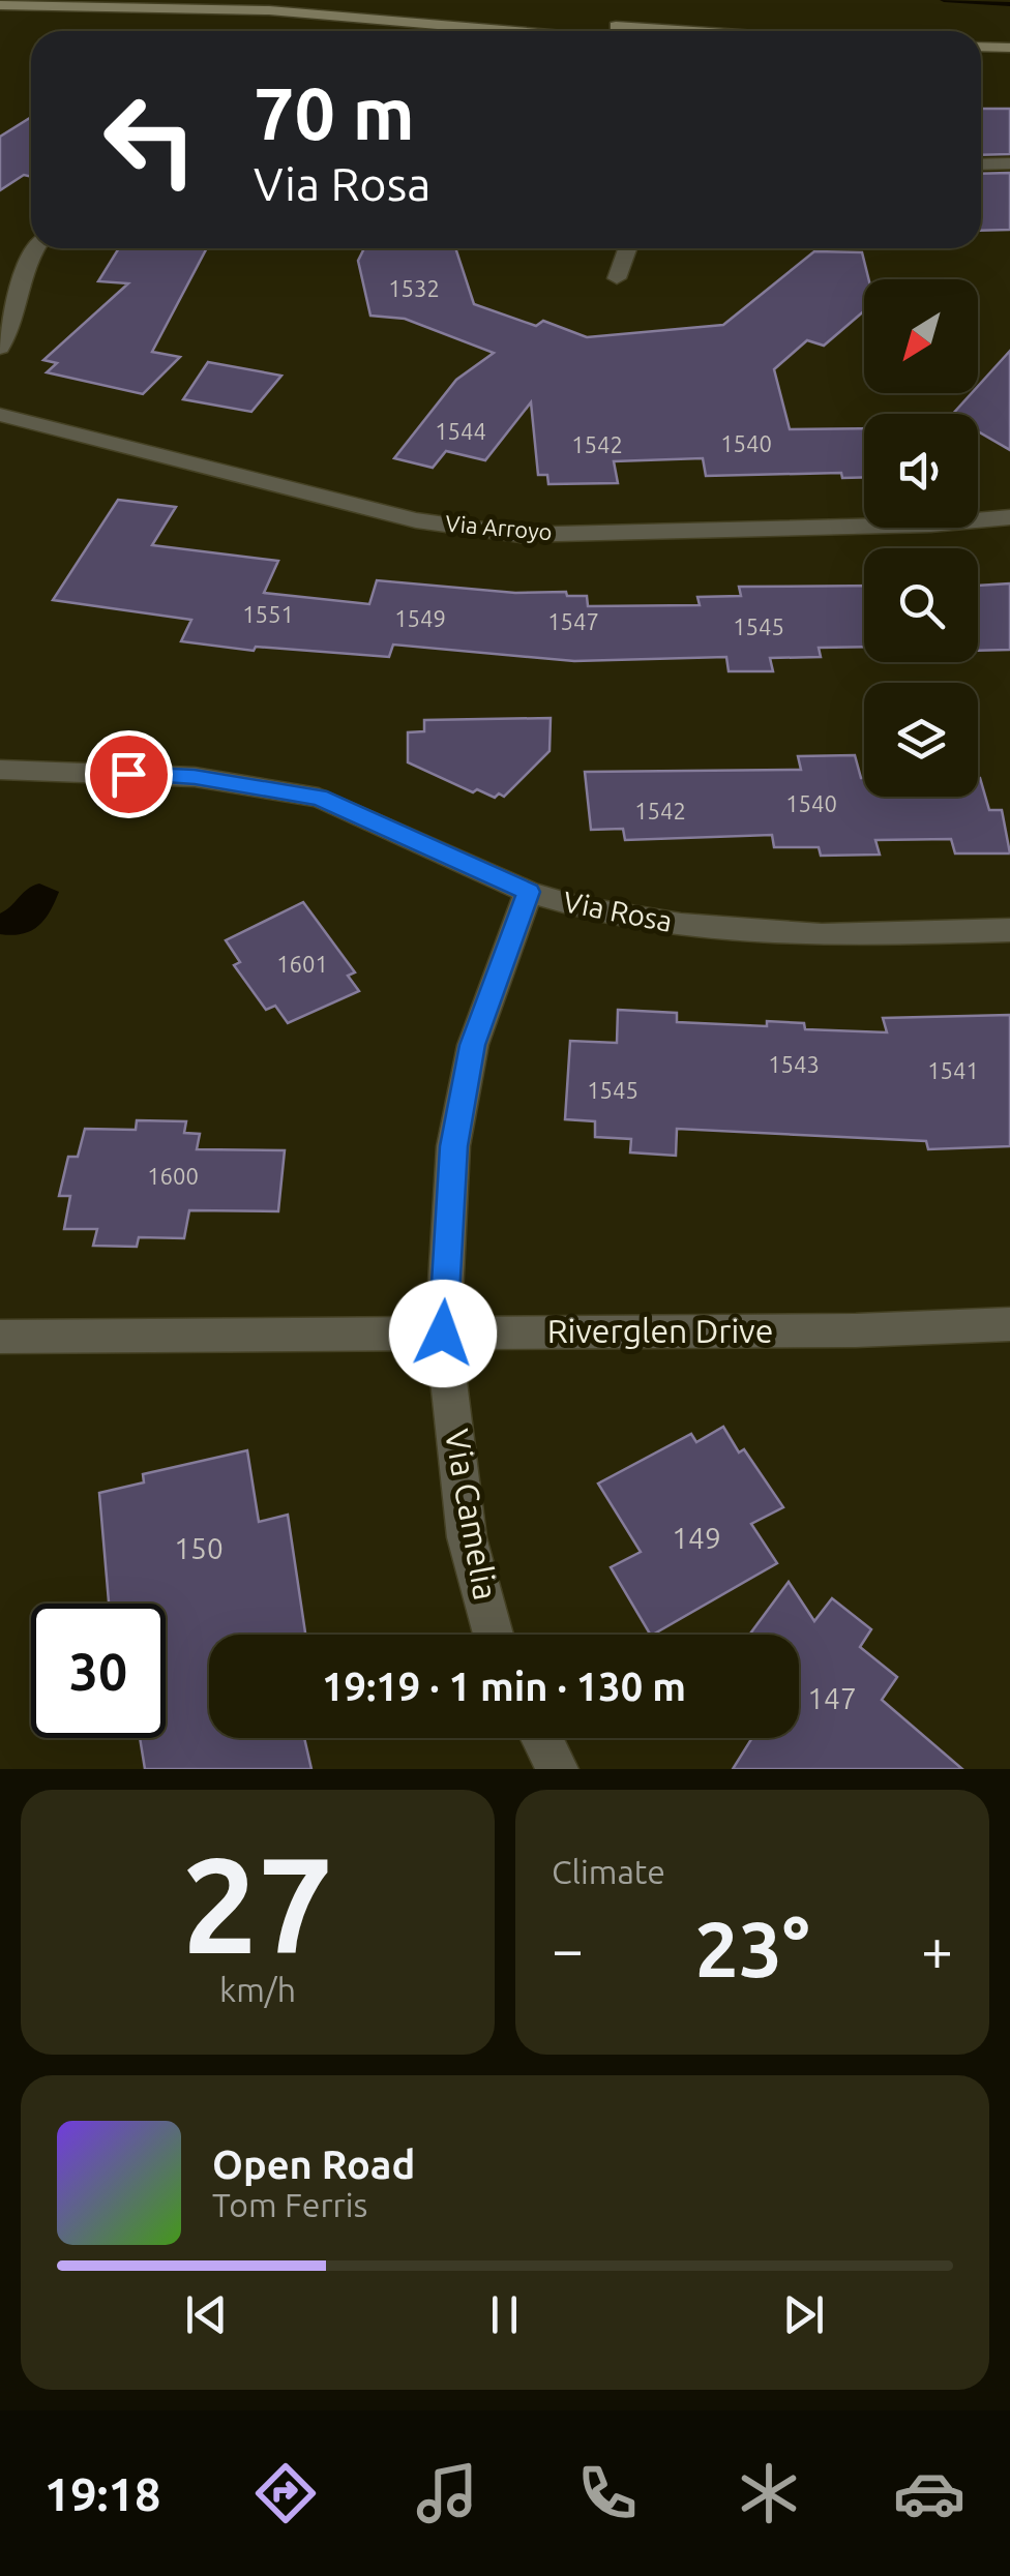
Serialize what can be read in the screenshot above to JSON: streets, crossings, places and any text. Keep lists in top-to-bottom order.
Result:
{
  "streets": {
    "street": [
      "Via Arroyo",
      "Via Rosa",
      "Riverglen Drive",
      "Via Camelia"
    ]
  },
  "crossings": [
    ["Via Rosa", "Via Camelia"],
    ["Riverglen Drive", "Via Camelia"]
  ],
  "house_numbers": [
    "1532",
    "1544",
    "1540",
    "1542",
    "1551",
    "1549",
    "1547",
    "1545",
    "1540",
    "1542",
    "1601",
    "1543",
    "1541",
    "1545",
    "1600",
    "149",
    "150",
    "147"
  ],
  "north": "bottom left",
  "page": {
    "turn": ["70 m", "Via Rosa"],
    "limit": "30",
    "trip": "19:19 · 1 min · 130 m",
    "tile": [
      ["27", "km/h"],
      "Climate"
    ],
    "heat": ["−", "23°", "+"],
    "song": ["Open Road", "Tom Ferris"],
    "tabs": "19:18"
  }
}
